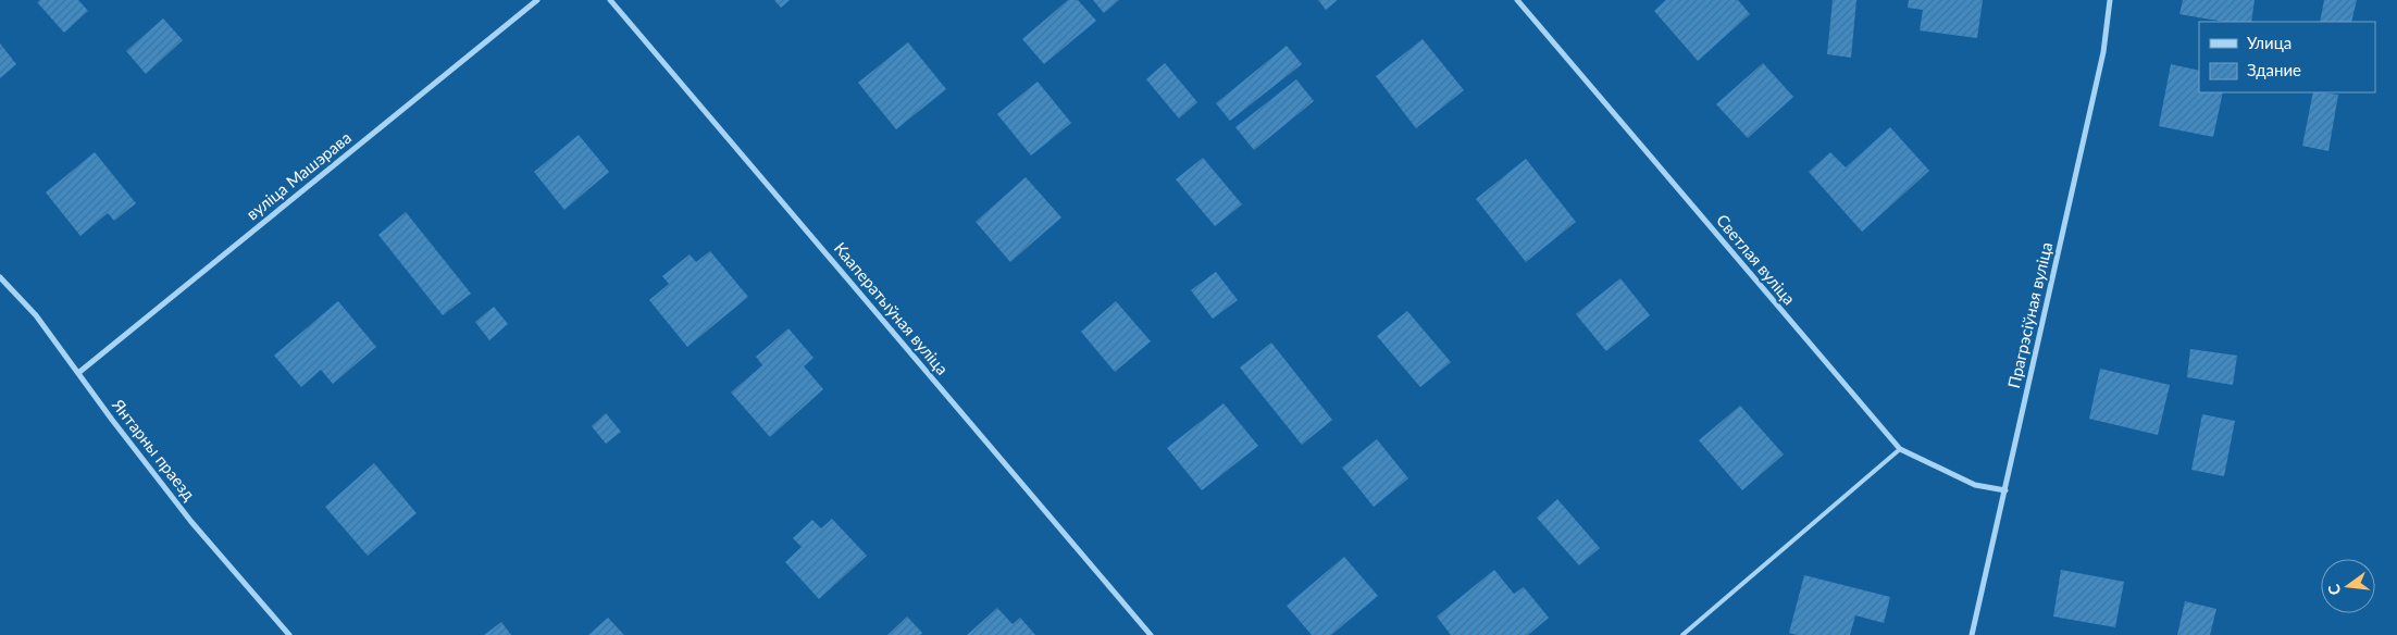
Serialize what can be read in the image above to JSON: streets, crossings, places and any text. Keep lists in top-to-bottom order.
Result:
{
  "streets": {
    "street": [
      "вуліца Машэрава",
      "Светлая вуліца",
      "Кааператыўная вуліца",
      "Прагрэсіўная вуліца",
      "Янтарны праезд"
    ]
  },
  "crossings": [
    ["вуліца Машэрава", "Янтарны праезд"],
    ["Светлая вуліца", "Прагрэсіўная вуліца"]
  ],
  "legend": ["Улица", "Здание"],
  "north": "left"
}
